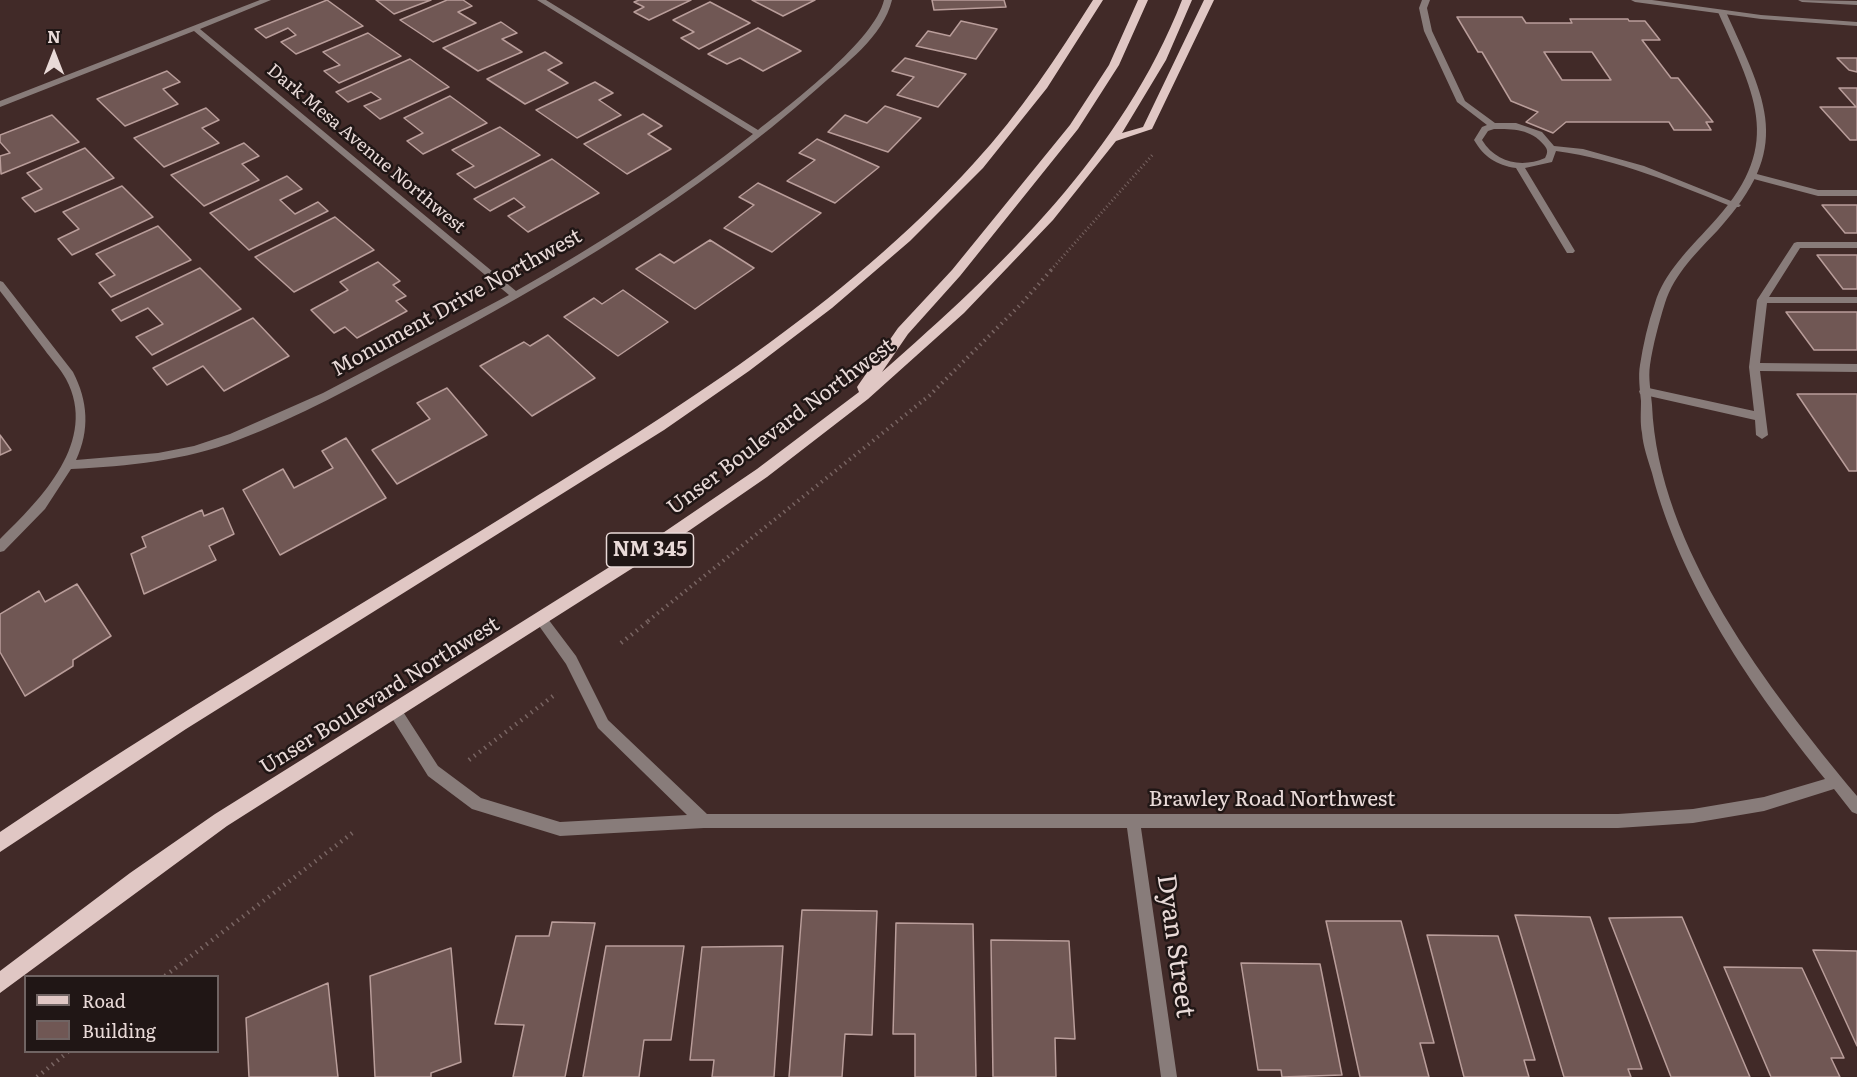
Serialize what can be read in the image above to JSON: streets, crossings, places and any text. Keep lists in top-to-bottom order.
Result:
{
  "streets": {
    "main road": ["Unser Boulevard Northwest", "NM 345"],
    "street": [
      "Dark Mesa Avenue Northwest",
      "Monument Drive Northwest",
      "Brawley Road Northwest",
      "Dyan Street"
    ]
  },
  "crossings": [
    ["Dark Mesa Avenue Northwest", "Monument Drive Northwest"],
    ["Unser Boulevard Northwest", "Brawley Road Northwest"],
    ["Brawley Road Northwest", "Dyan Street"]
  ],
  "legend": ["Road", "Building"],
  "north": "top"
}
